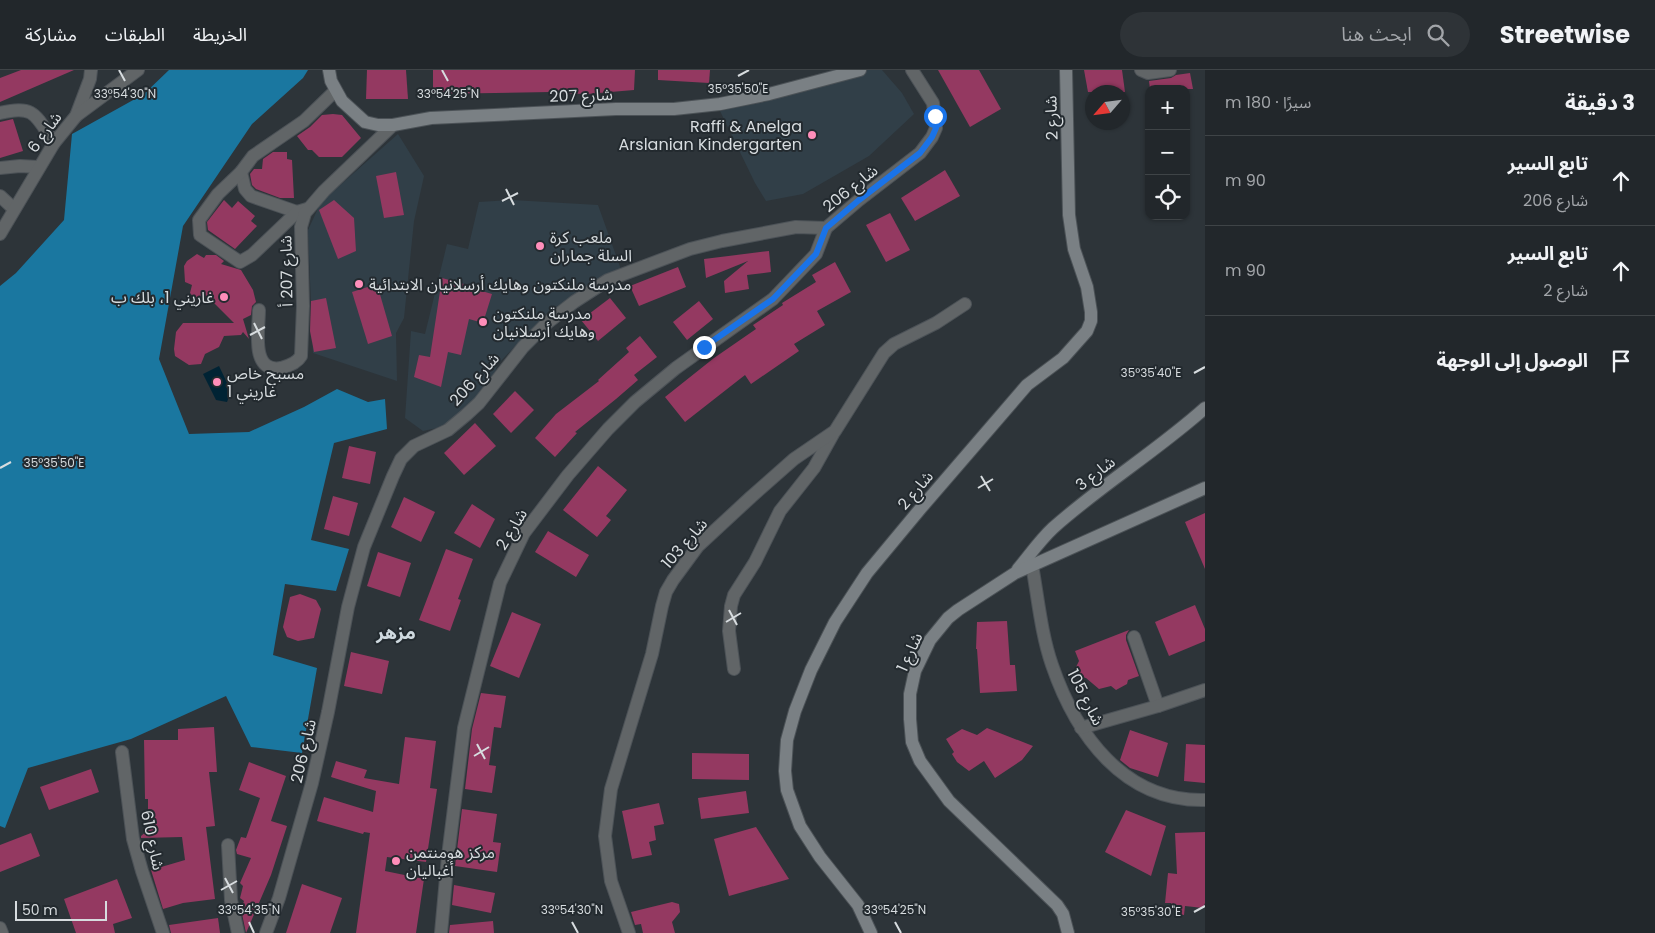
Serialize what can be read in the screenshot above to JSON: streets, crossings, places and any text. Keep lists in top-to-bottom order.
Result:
{
  "streets": {
    "street": [
      "شارع 207",
      "شارع 2",
      "شارع 6",
      "شارع 206",
      "شارع 207 أ",
      "شارع 3",
      "شارع 103",
      "شارع 1",
      "شارع 105",
      "شارع 610"
    ]
  },
  "crossings": [
    ["شارع 207", "شارع 207 أ"],
    ["شارع 2", "شارع 206"],
    ["شارع 3", "شارع 1"],
    ["شارع 1", "شارع 105"]
  ],
  "districts": ["مزهر"],
  "places": [
    "Raffi & Anelga Arslanian Kindergarten",
    "ملعب كرة السلة جماران",
    "مدرسة ملنكتون وهايك أرسلانيان الابتدائية",
    "غاريني 1، بلك ب",
    "مدرسة ملنكتون وهايك أرسلانيان",
    "مسبح خاص غاريني 1",
    "مركز هومنتمن أغباليان"
  ],
  "scale_bar": "50 m",
  "north": "bottom left",
  "page": {
    "header": "Streetwise",
    "search": "ابحث هنا",
    "nav": ["الخريطة", "الطبقات", "مشاركة"],
    "heading": ["3 دقيقة", "سيرًا · 180 m"],
    "map_buttons": ["+", "−"],
    "list": [
      ["تابع السير", "شارع 206", "90 m"],
      ["تابع السير", "شارع 2", "90 m"],
      "الوصول إلى الوجهة"
    ],
    "scale": "50 m"
  },
  "coordinates": [
    "35°35'50\"E",
    "33°54'30\"N",
    "33°54'25\"N",
    "35°35'40\"E",
    "33°54'35\"N",
    "35°35'30\"E"
  ]
}
